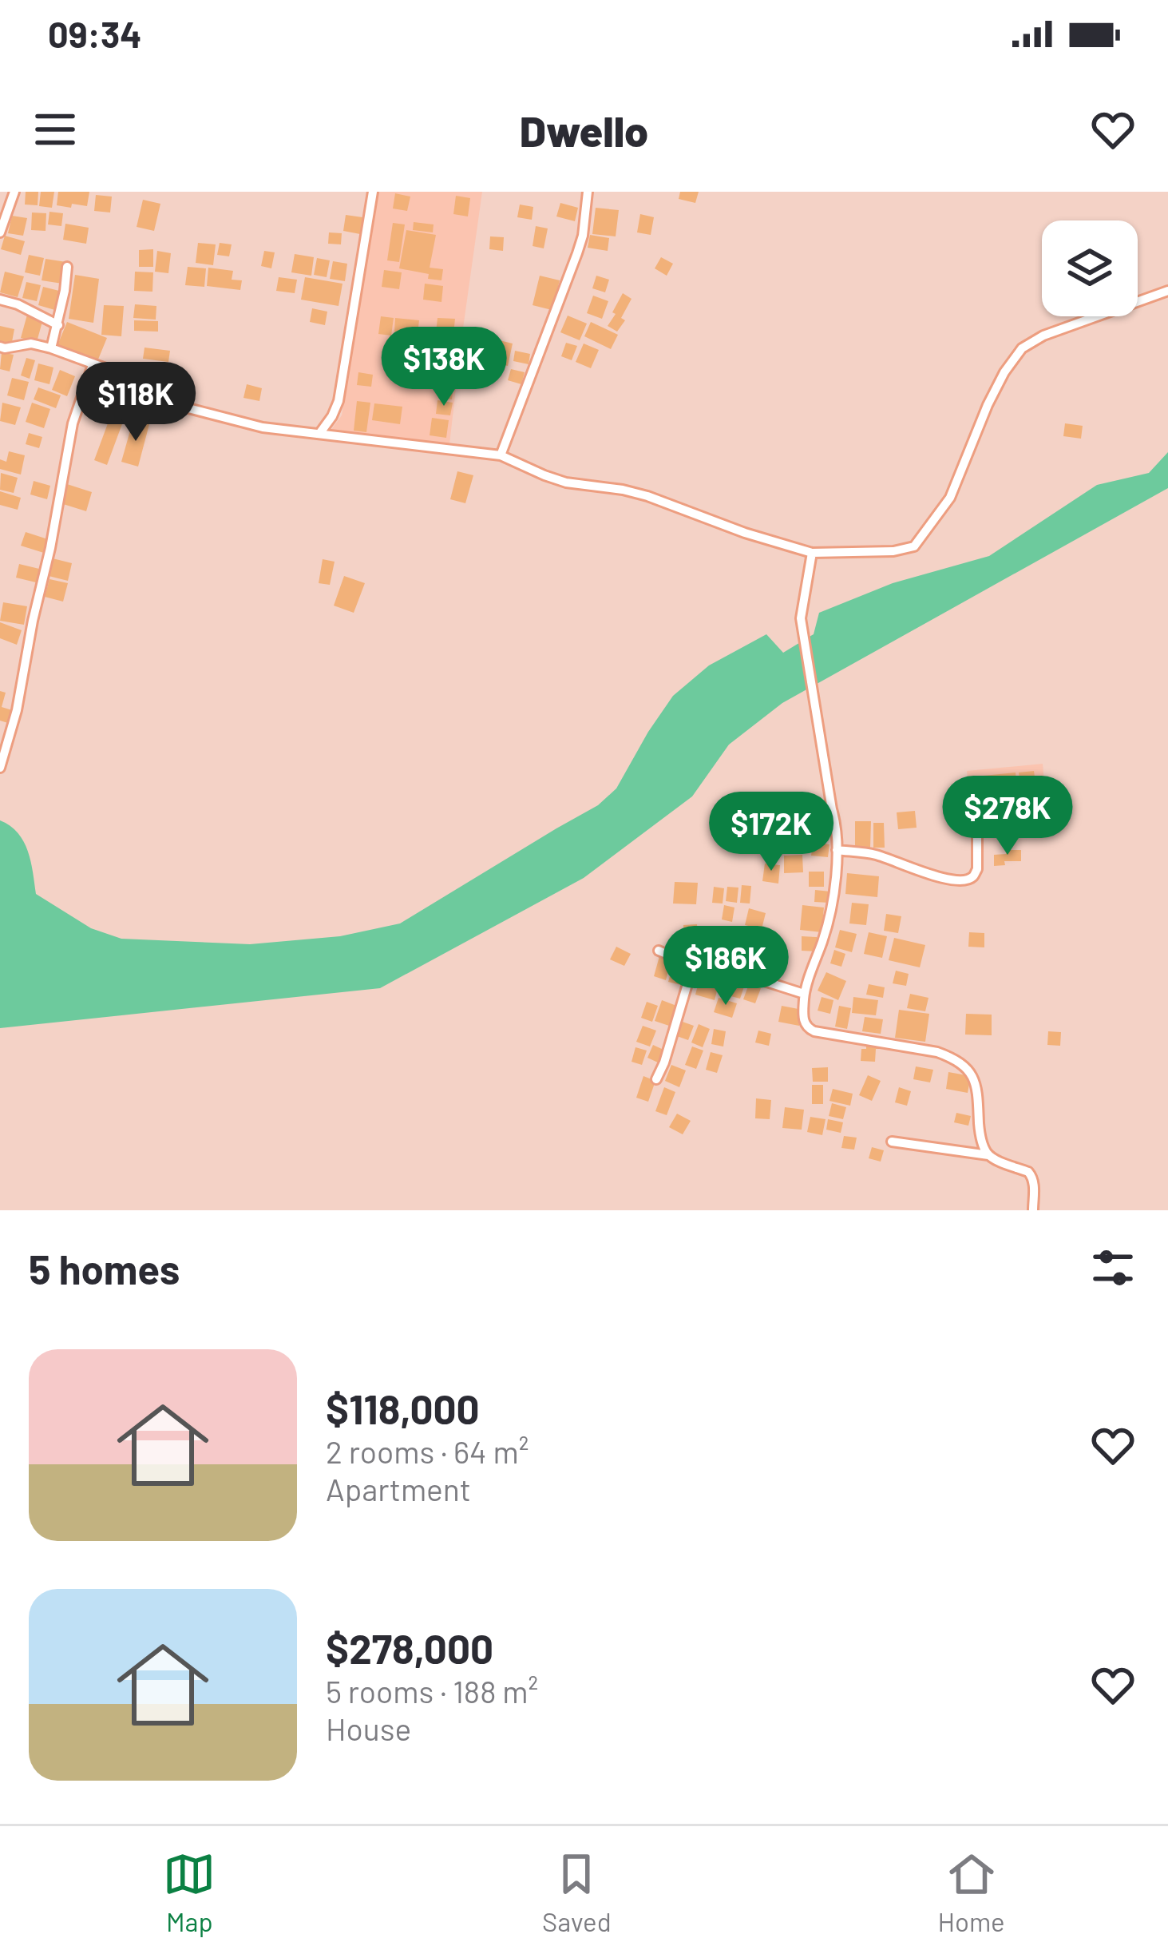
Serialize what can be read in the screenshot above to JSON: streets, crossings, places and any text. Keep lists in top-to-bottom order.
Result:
{
  "page": {
    "status": "09:34",
    "header": "Dwello",
    "price": [
      "$138K",
      "$118K",
      "$278K",
      "$172K",
      "$186K"
    ],
    "heading": "5 homes",
    "list": [
      {
        "name": "$118,000",
        "note": "2 rooms · 64 m² · Apartment"
      },
      {
        "name": "$278,000",
        "note": "5 rooms · 188 m² · House"
      }
    ],
    "tabs": ["Map", "Saved", "Home"]
  }
}
